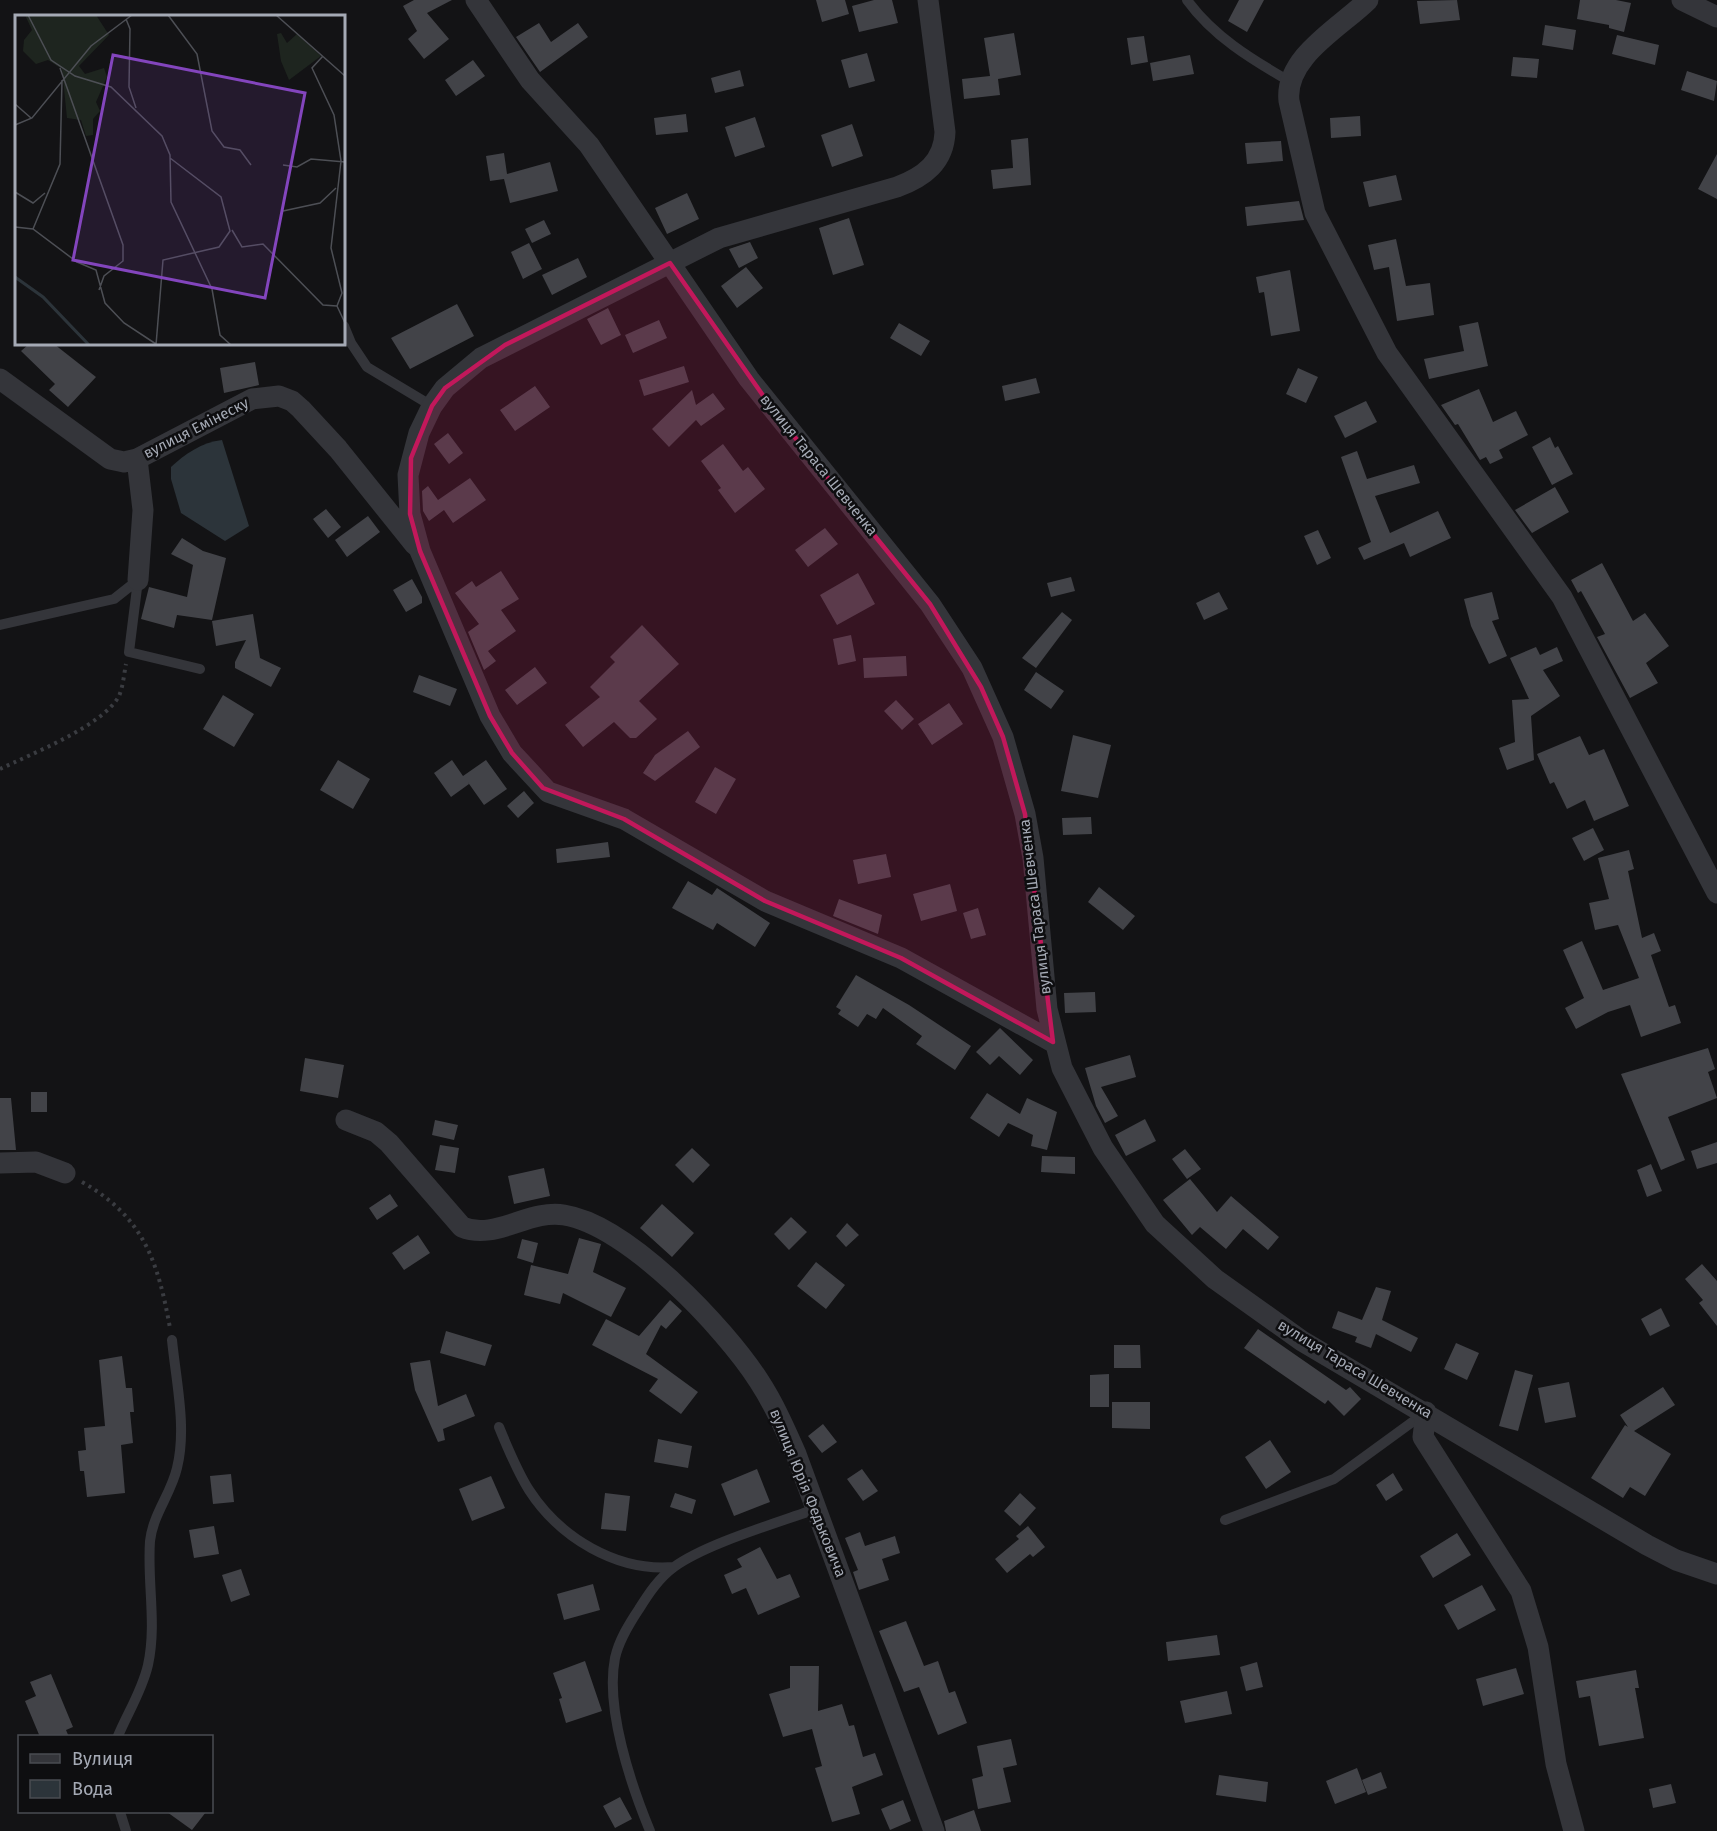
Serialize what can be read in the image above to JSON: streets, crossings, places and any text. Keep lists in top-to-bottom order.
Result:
{
  "streets": {
    "street": ["вулиця Емінеску", "вулиця Тараса Шевченка", "вулиця Юрія Федьковича"]
  },
  "legend": ["Вулиця", "Вода"]
}
